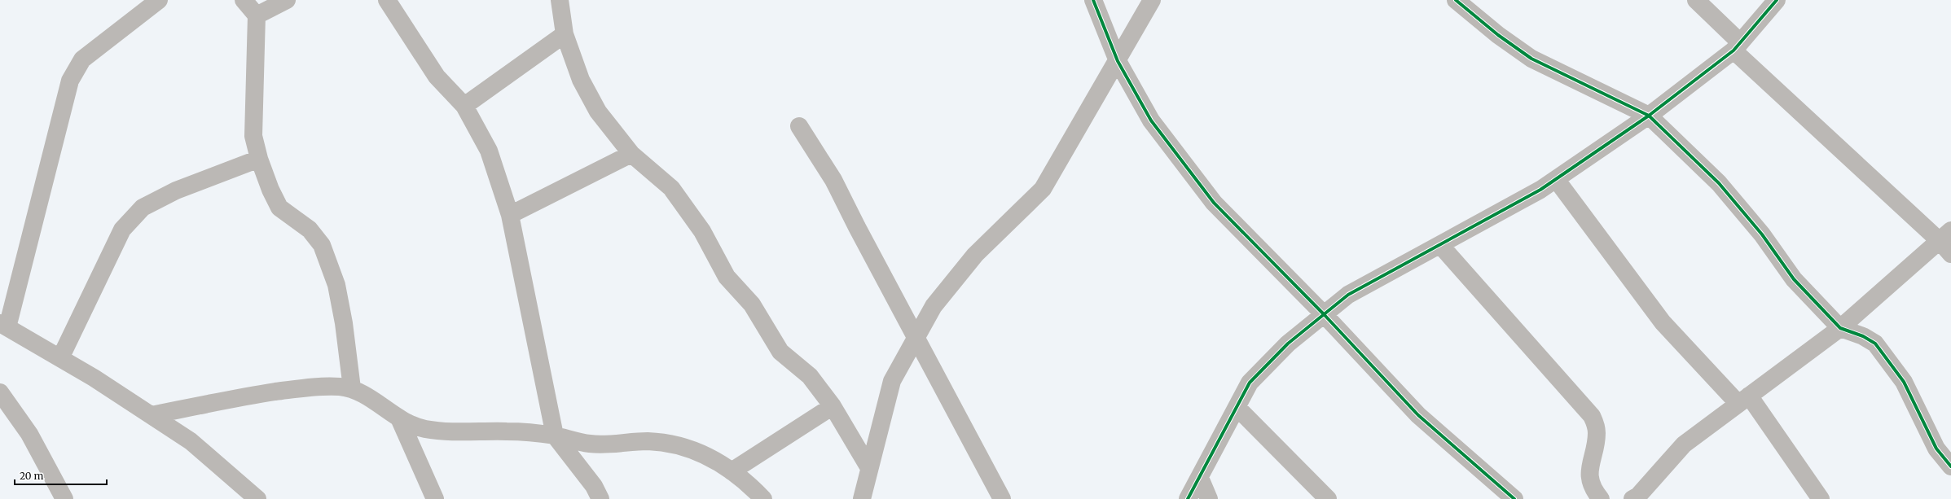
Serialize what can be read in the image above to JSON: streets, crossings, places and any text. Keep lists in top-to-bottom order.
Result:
{
  "scale_bar": "20 m"
}
